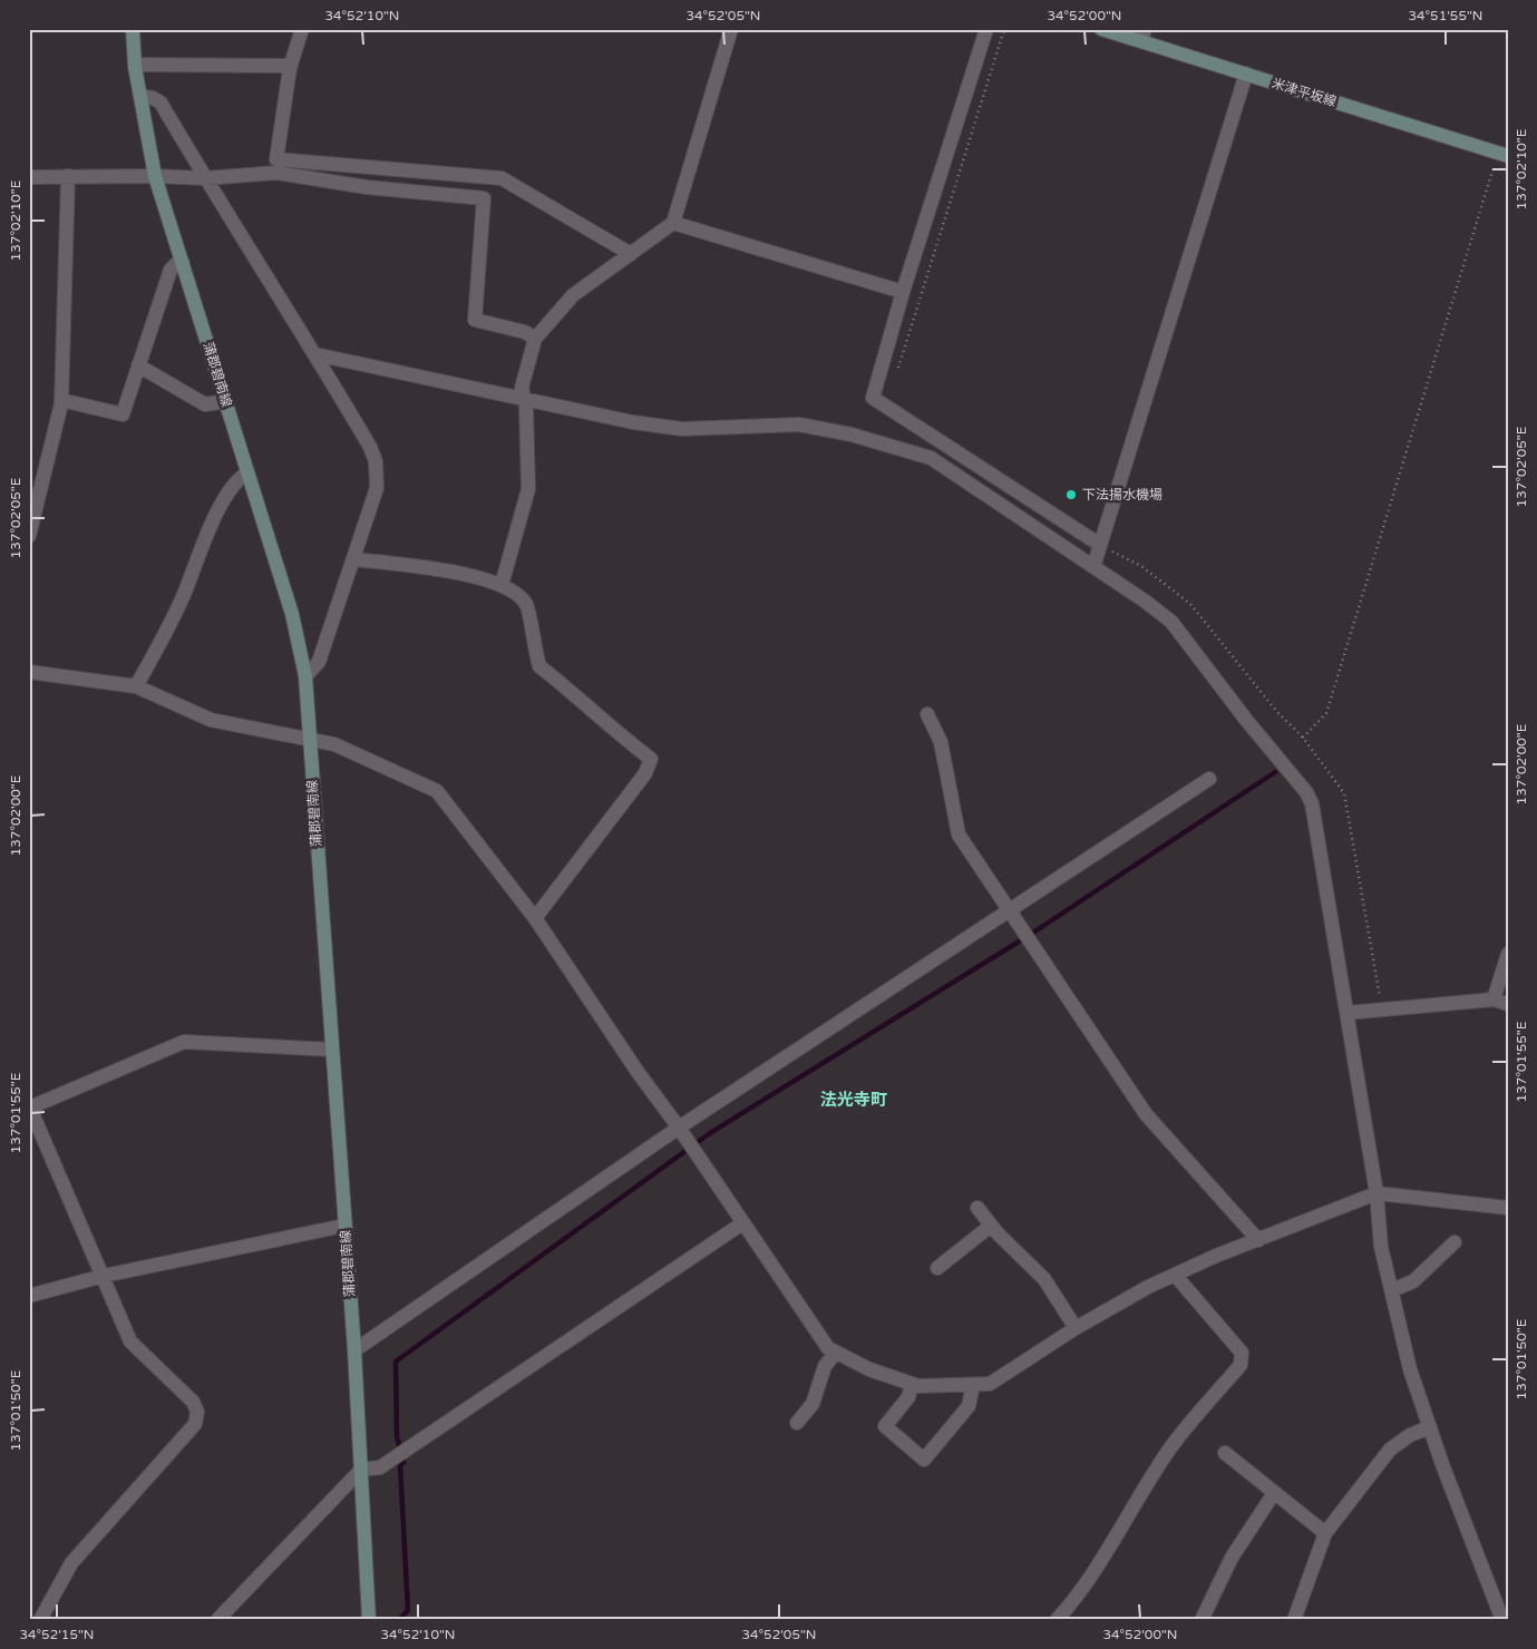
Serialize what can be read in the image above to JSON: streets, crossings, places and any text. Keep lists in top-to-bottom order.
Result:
{
  "streets": {
    "main road": ["米津平坂線", "蒲郡碧南線"]
  },
  "districts": ["法光寺町"],
  "places": ["下法揚水機場"],
  "coordinates": [
    "34°52'10\"N",
    "34°52'05\"N",
    "34°52'00\"N",
    "34°51'55\"N",
    "137°02'10\"E",
    "137°02'05\"E",
    "137°02'00\"E",
    "137°01'55\"E",
    "137°01'50\"E",
    "34°52'15\"N"
  ]
}
